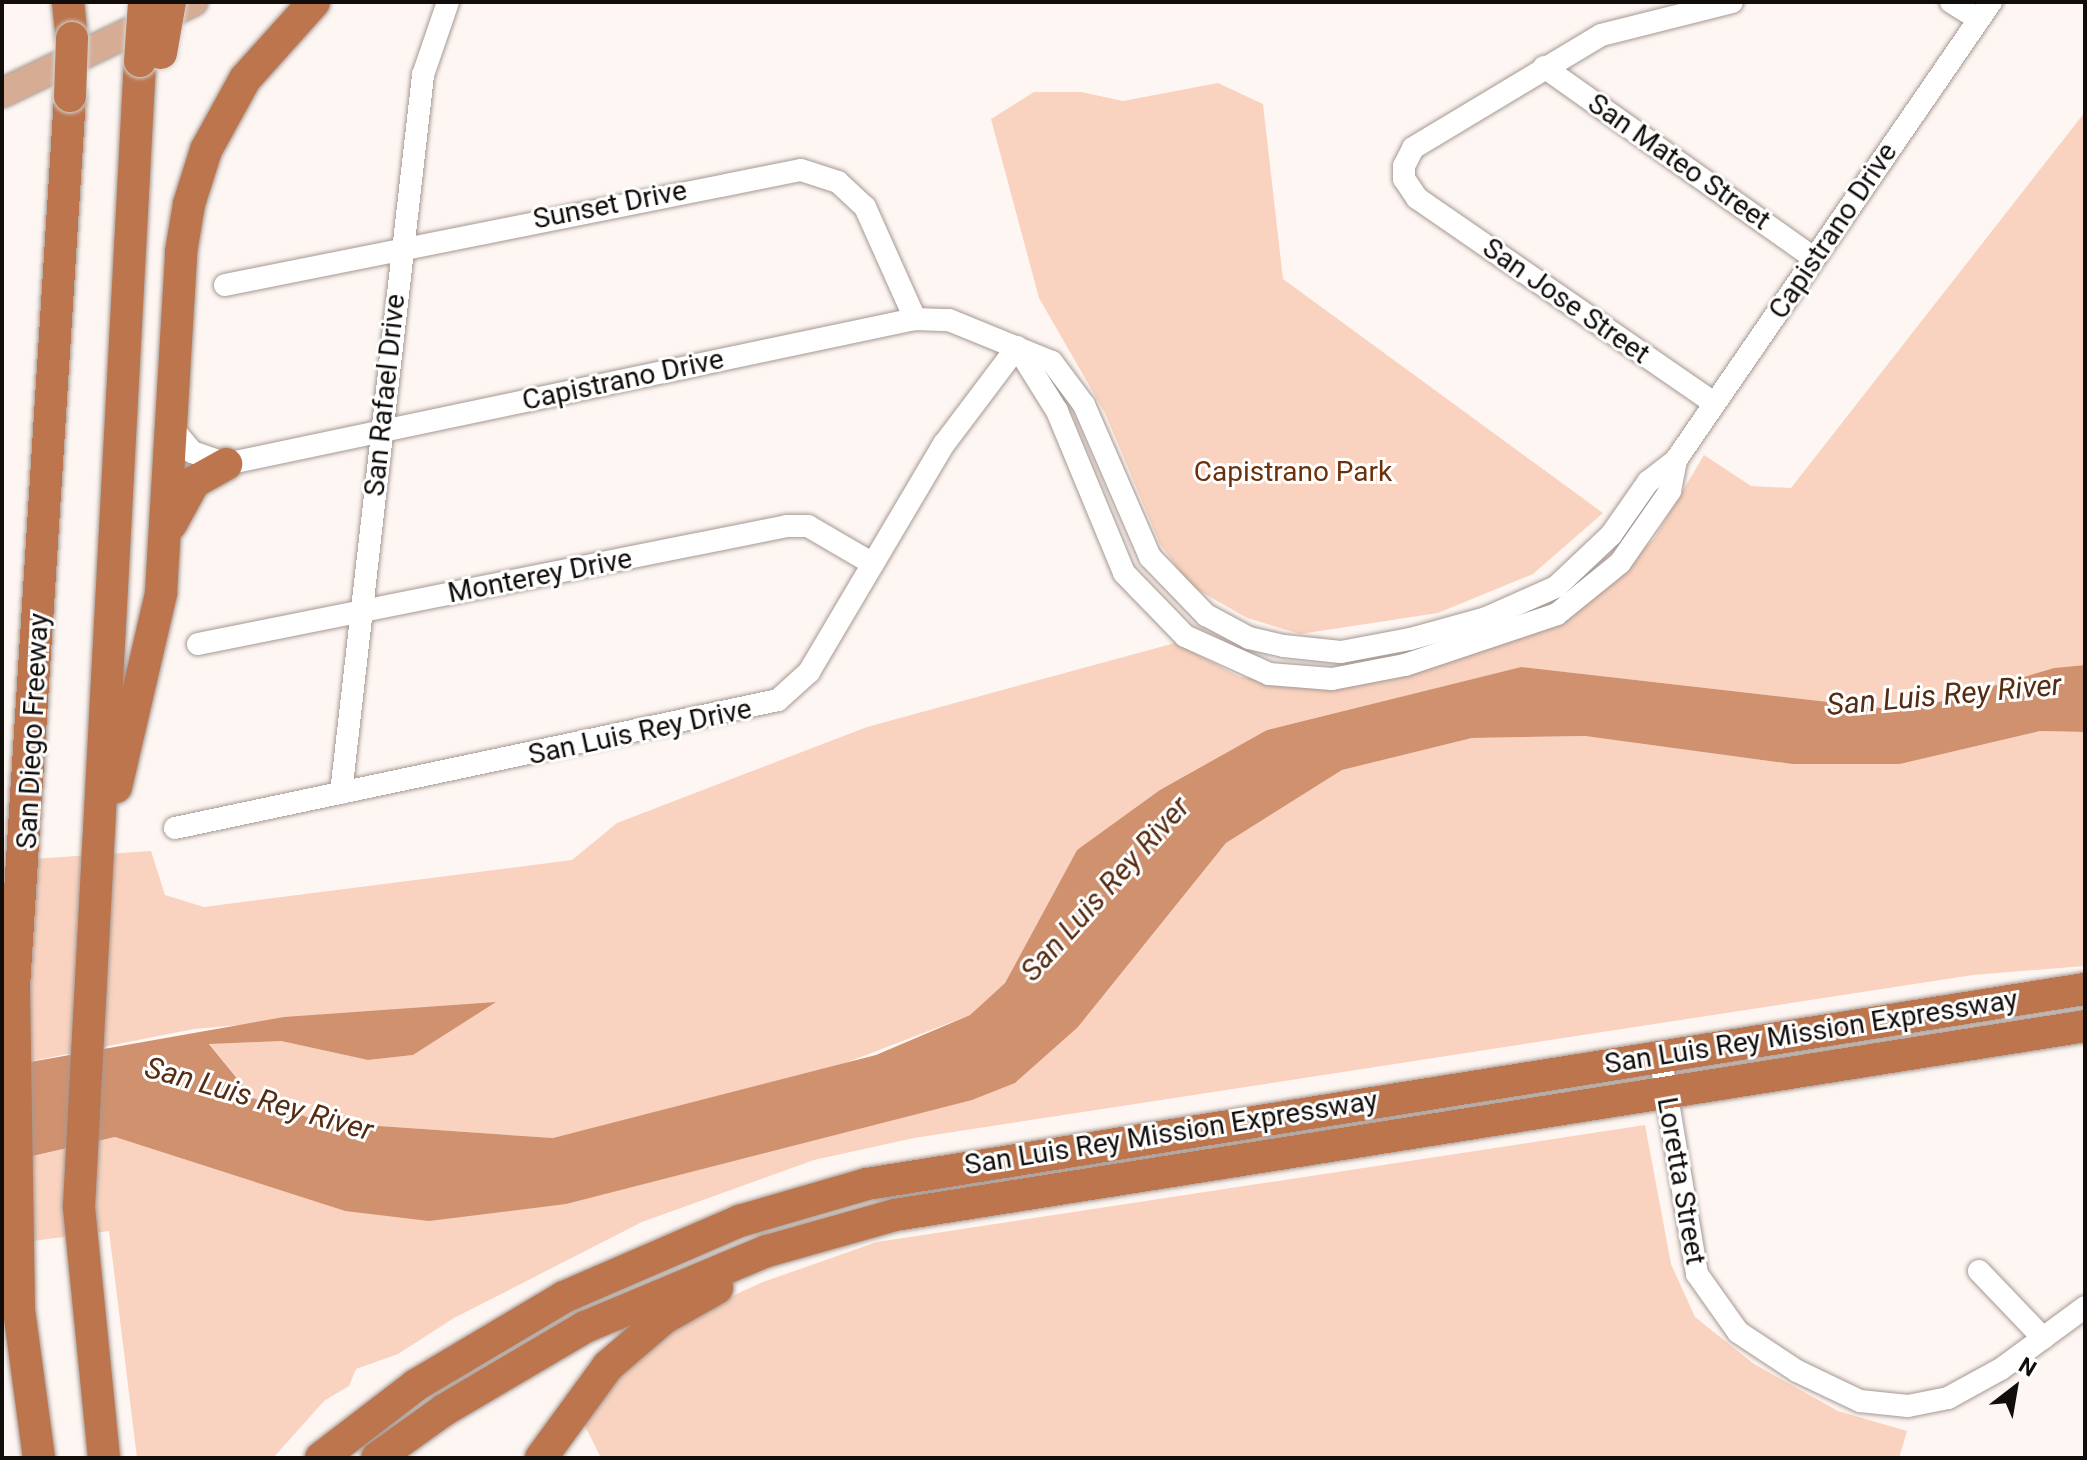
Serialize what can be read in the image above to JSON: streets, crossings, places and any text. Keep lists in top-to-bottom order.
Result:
{
  "streets": {
    "highway": ["San Diego Freeway", "San Luis Rey Mission Expressway"],
    "street": [
      "San Mateo Street",
      "Sunset Drive",
      "Capistrano Drive",
      "San Jose Street",
      "San Rafael Drive",
      "Monterey Drive",
      "San Luis Rey Drive",
      "Loretta Street"
    ]
  },
  "crossings": [
    ["San Mateo Street", "Capistrano Drive"],
    ["San Mateo Street", "San Jose Street"],
    ["Sunset Drive", "Capistrano Drive"],
    ["Sunset Drive", "San Rafael Drive"],
    ["Capistrano Drive", "San Jose Street"],
    ["Capistrano Drive", "San Rafael Drive"],
    ["Capistrano Drive", "San Luis Rey Drive"],
    ["San Rafael Drive", "Monterey Drive"],
    ["San Rafael Drive", "San Luis Rey Drive"],
    ["Monterey Drive", "San Luis Rey Drive"],
    ["San Luis Rey Mission Expressway", "Loretta Street"]
  ],
  "water": ["San Luis Rey River"],
  "parks": ["Capistrano Park"],
  "north": "top right"
}
